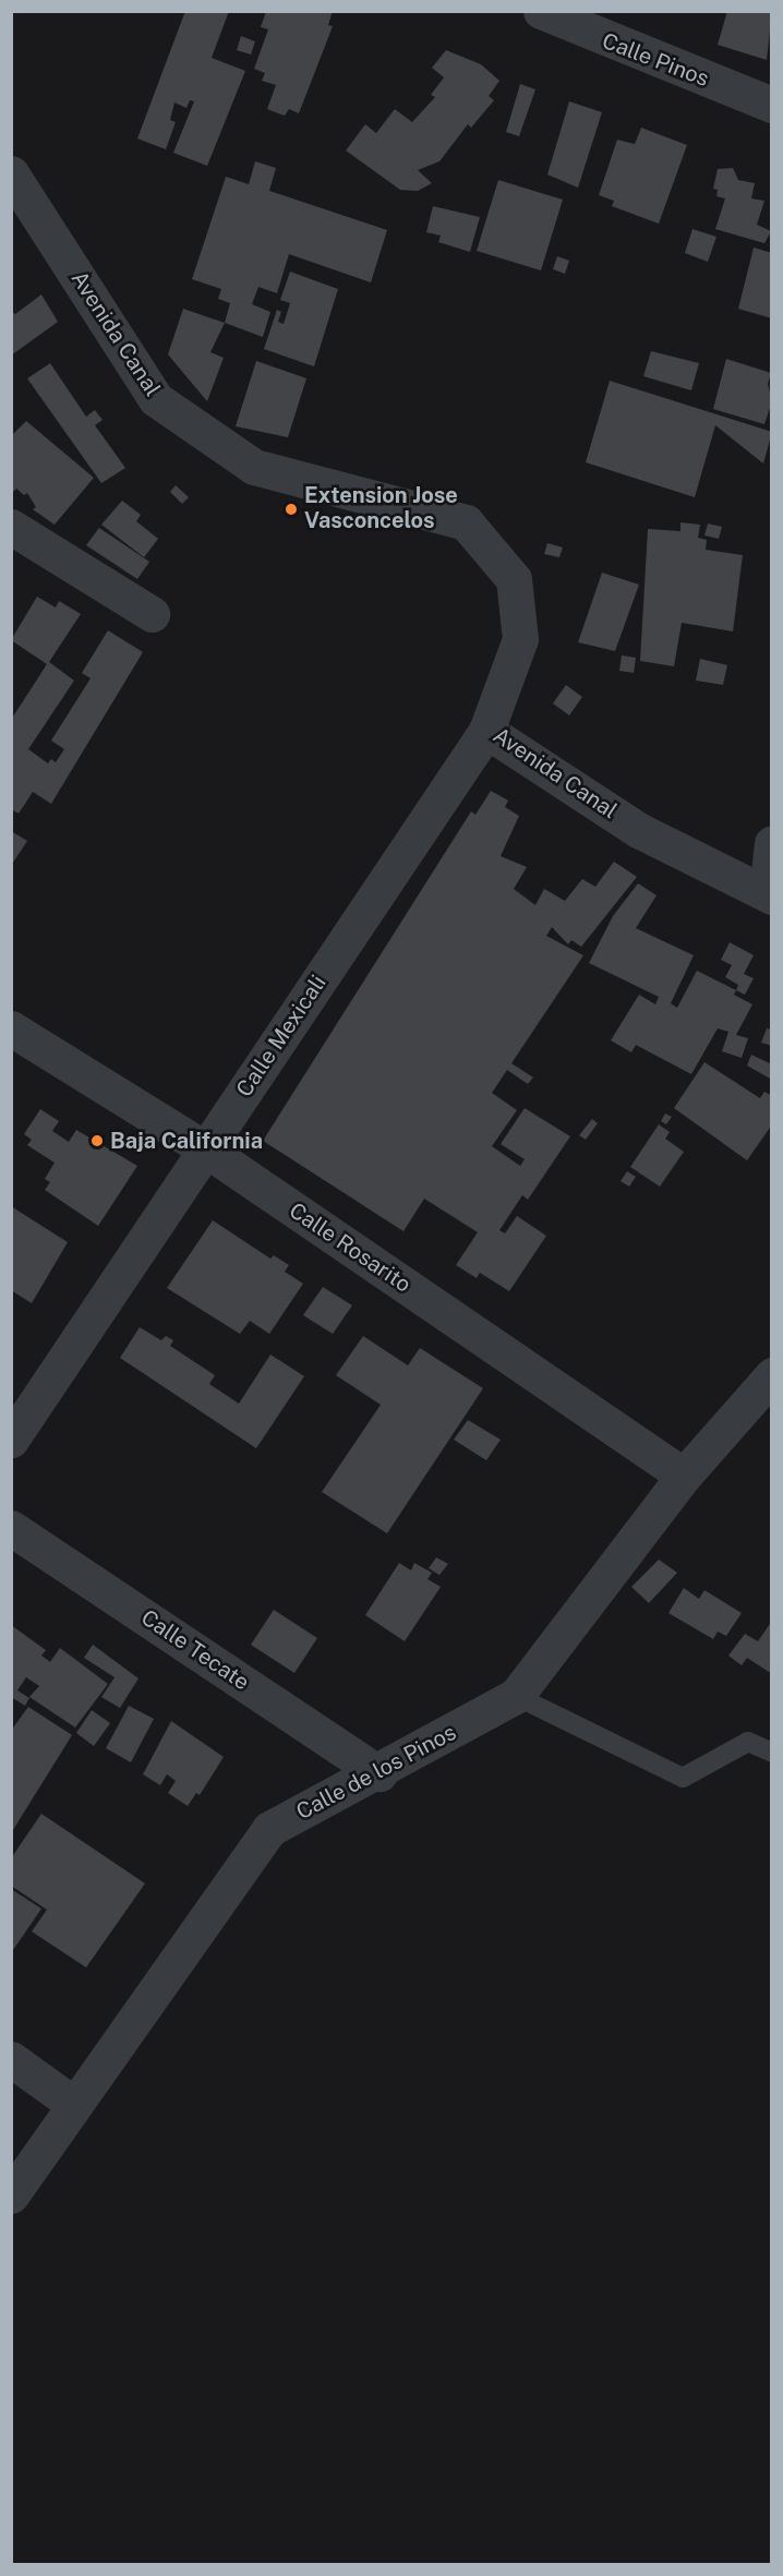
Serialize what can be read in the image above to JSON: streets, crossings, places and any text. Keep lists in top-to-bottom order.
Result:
{
  "streets": {
    "street": [
      "Calle Pinos",
      "Avenida Canal",
      "Calle Mexicali",
      "Calle Rosarito",
      "Calle Tecate",
      "Calle de los Pinos"
    ]
  },
  "crossings": [
    ["Avenida Canal", "Calle Mexicali"],
    ["Calle Mexicali", "Calle Rosarito"],
    ["Calle Rosarito", "Calle de los Pinos"],
    ["Calle Tecate", "Calle de los Pinos"]
  ],
  "places": ["Extension Jose Vasconcelos", "Baja California"]
}
